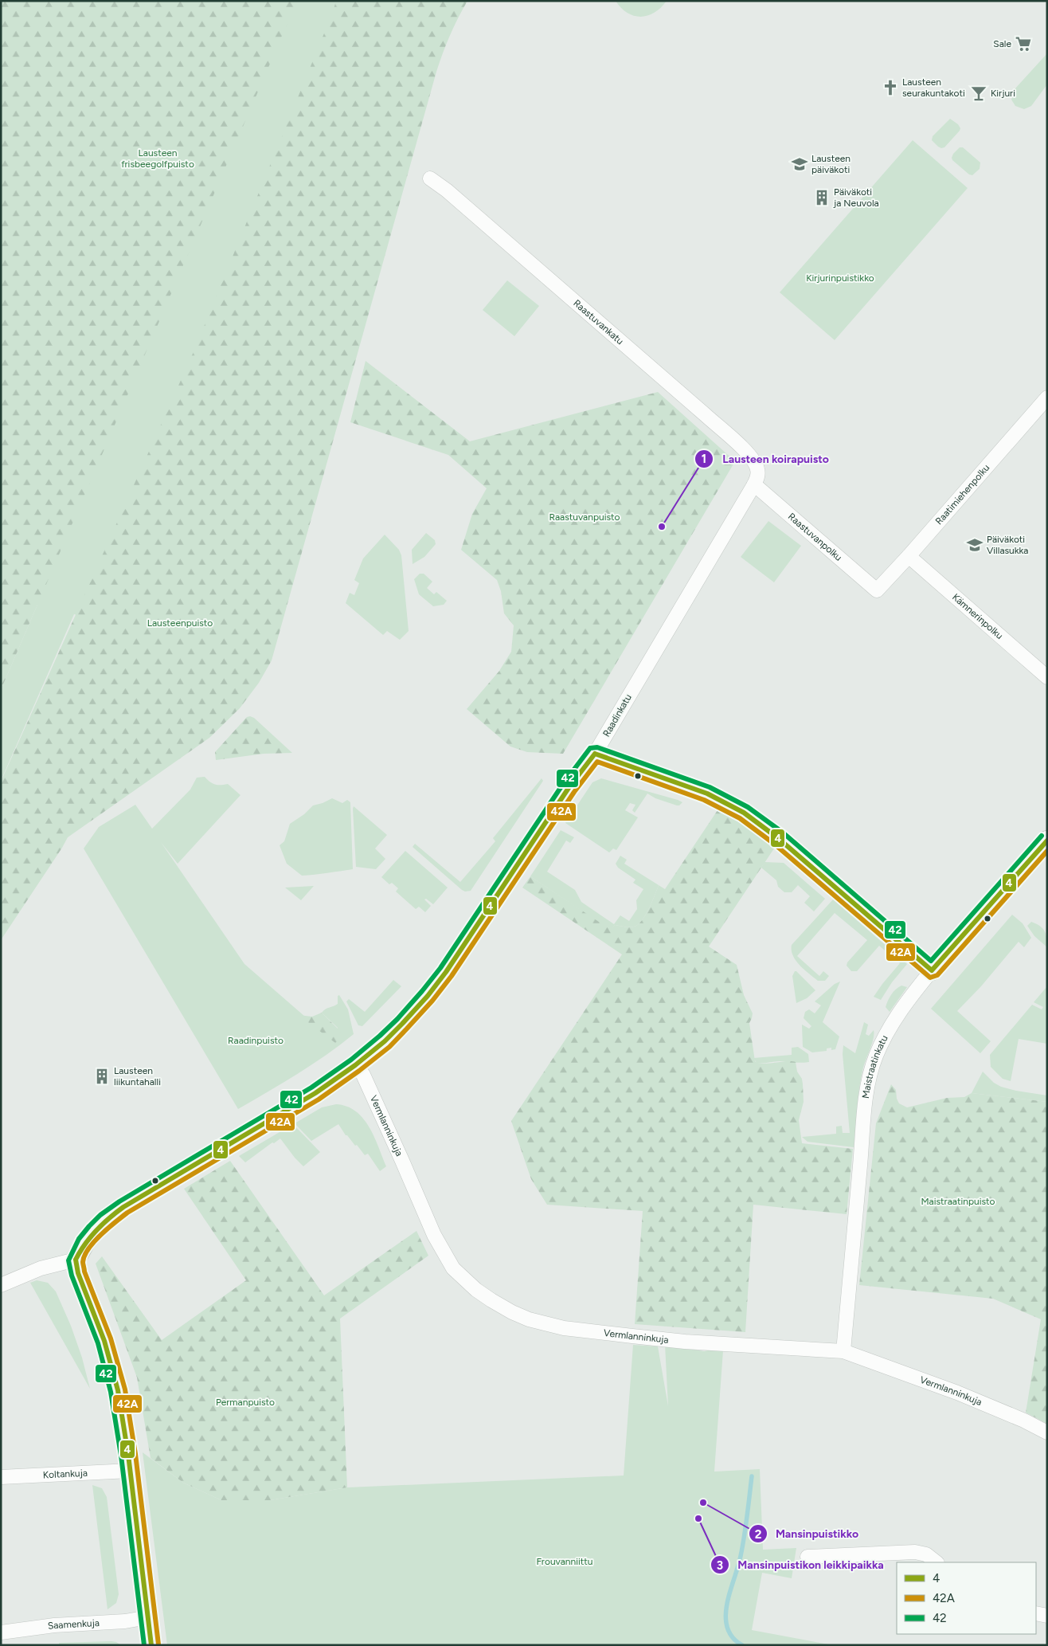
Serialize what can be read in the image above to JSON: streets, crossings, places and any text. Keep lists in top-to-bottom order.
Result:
{
  "streets": {
    "street": [
      "Raastuvankatu",
      "Raatimiehenpolku",
      "Raastuvanpolku",
      "Kämnerinpolku",
      "Raadinkatu",
      "Maistraatinkatu",
      "Vermlanninkuja",
      "Koltankuja",
      "Saamenkuja"
    ]
  },
  "crossings": [
    ["Raastuvankatu", "Raastuvanpolku"],
    ["Raastuvankatu", "Raadinkatu"],
    ["Raatimiehenpolku", "Raastuvanpolku"],
    ["Raatimiehenpolku", "Kämnerinpolku"],
    ["Raastuvanpolku", "Raadinkatu"],
    ["Raadinkatu", "Vermlanninkuja"],
    ["Maistraatinkatu", "Vermlanninkuja"]
  ],
  "parks": [
    "Lausteen frisbeegolfpuisto",
    "Kirjurinpuistikko",
    "Raastuvanpuisto",
    "Lausteenpuisto",
    "Raadinpuisto",
    "Maistraatinpuisto",
    "Permanpuisto",
    "Frouvanniittu"
  ],
  "places": {
    "supermarket": ["Sale"],
    "church": ["Lausteen seurakuntakoti"],
    "bar": ["Kirjuri"],
    "school or university": ["Lausteen päiväkoti", "Päiväkoti Villasukka"],
    "building": ["Päiväkoti ja Neuvola", "Lausteen liikuntahalli"],
    "other": ["Lausteen koirapuisto", "Mansinpuistikko", "Mansinpuistikon leikkipaikka"]
  },
  "lines": ["transit line 42", "transit line 4", "transit line 42A"],
  "legend": ["4", "42A", "42"]
}
